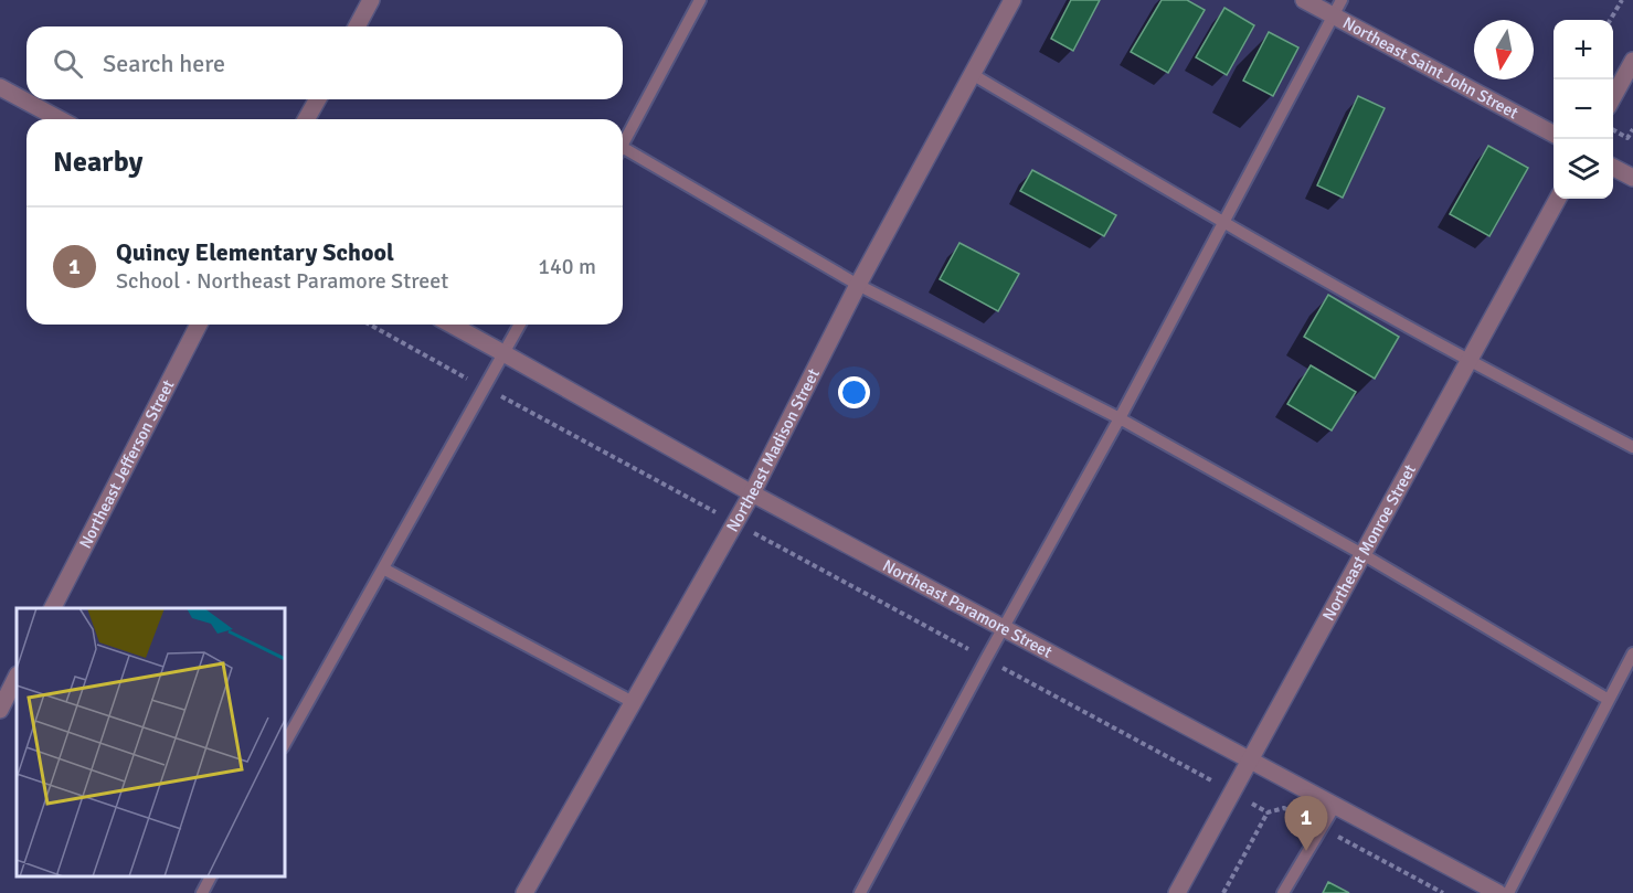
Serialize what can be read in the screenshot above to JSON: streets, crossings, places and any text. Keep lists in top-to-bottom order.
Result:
{
  "streets": {
    "street": [
      "Northeast Saint John Street",
      "Northeast Madison Street",
      "Northeast Jefferson Street",
      "Northeast Monroe Street",
      "Northeast Paramore Street"
    ]
  },
  "crossings": [
    ["Northeast Madison Street", "Northeast Paramore Street"],
    ["Northeast Monroe Street", "Northeast Paramore Street"]
  ],
  "north": "bottom",
  "page": {
    "map_buttons": ["+", "−"],
    "search": "Search here",
    "heading": "Nearby",
    "list": [
      {
        "mark": "1",
        "name": "Quincy Elementary School",
        "note": "School · Northeast Paramore Street",
        "value": "140 m"
      }
    ],
    "pins": "1"
  }
}
